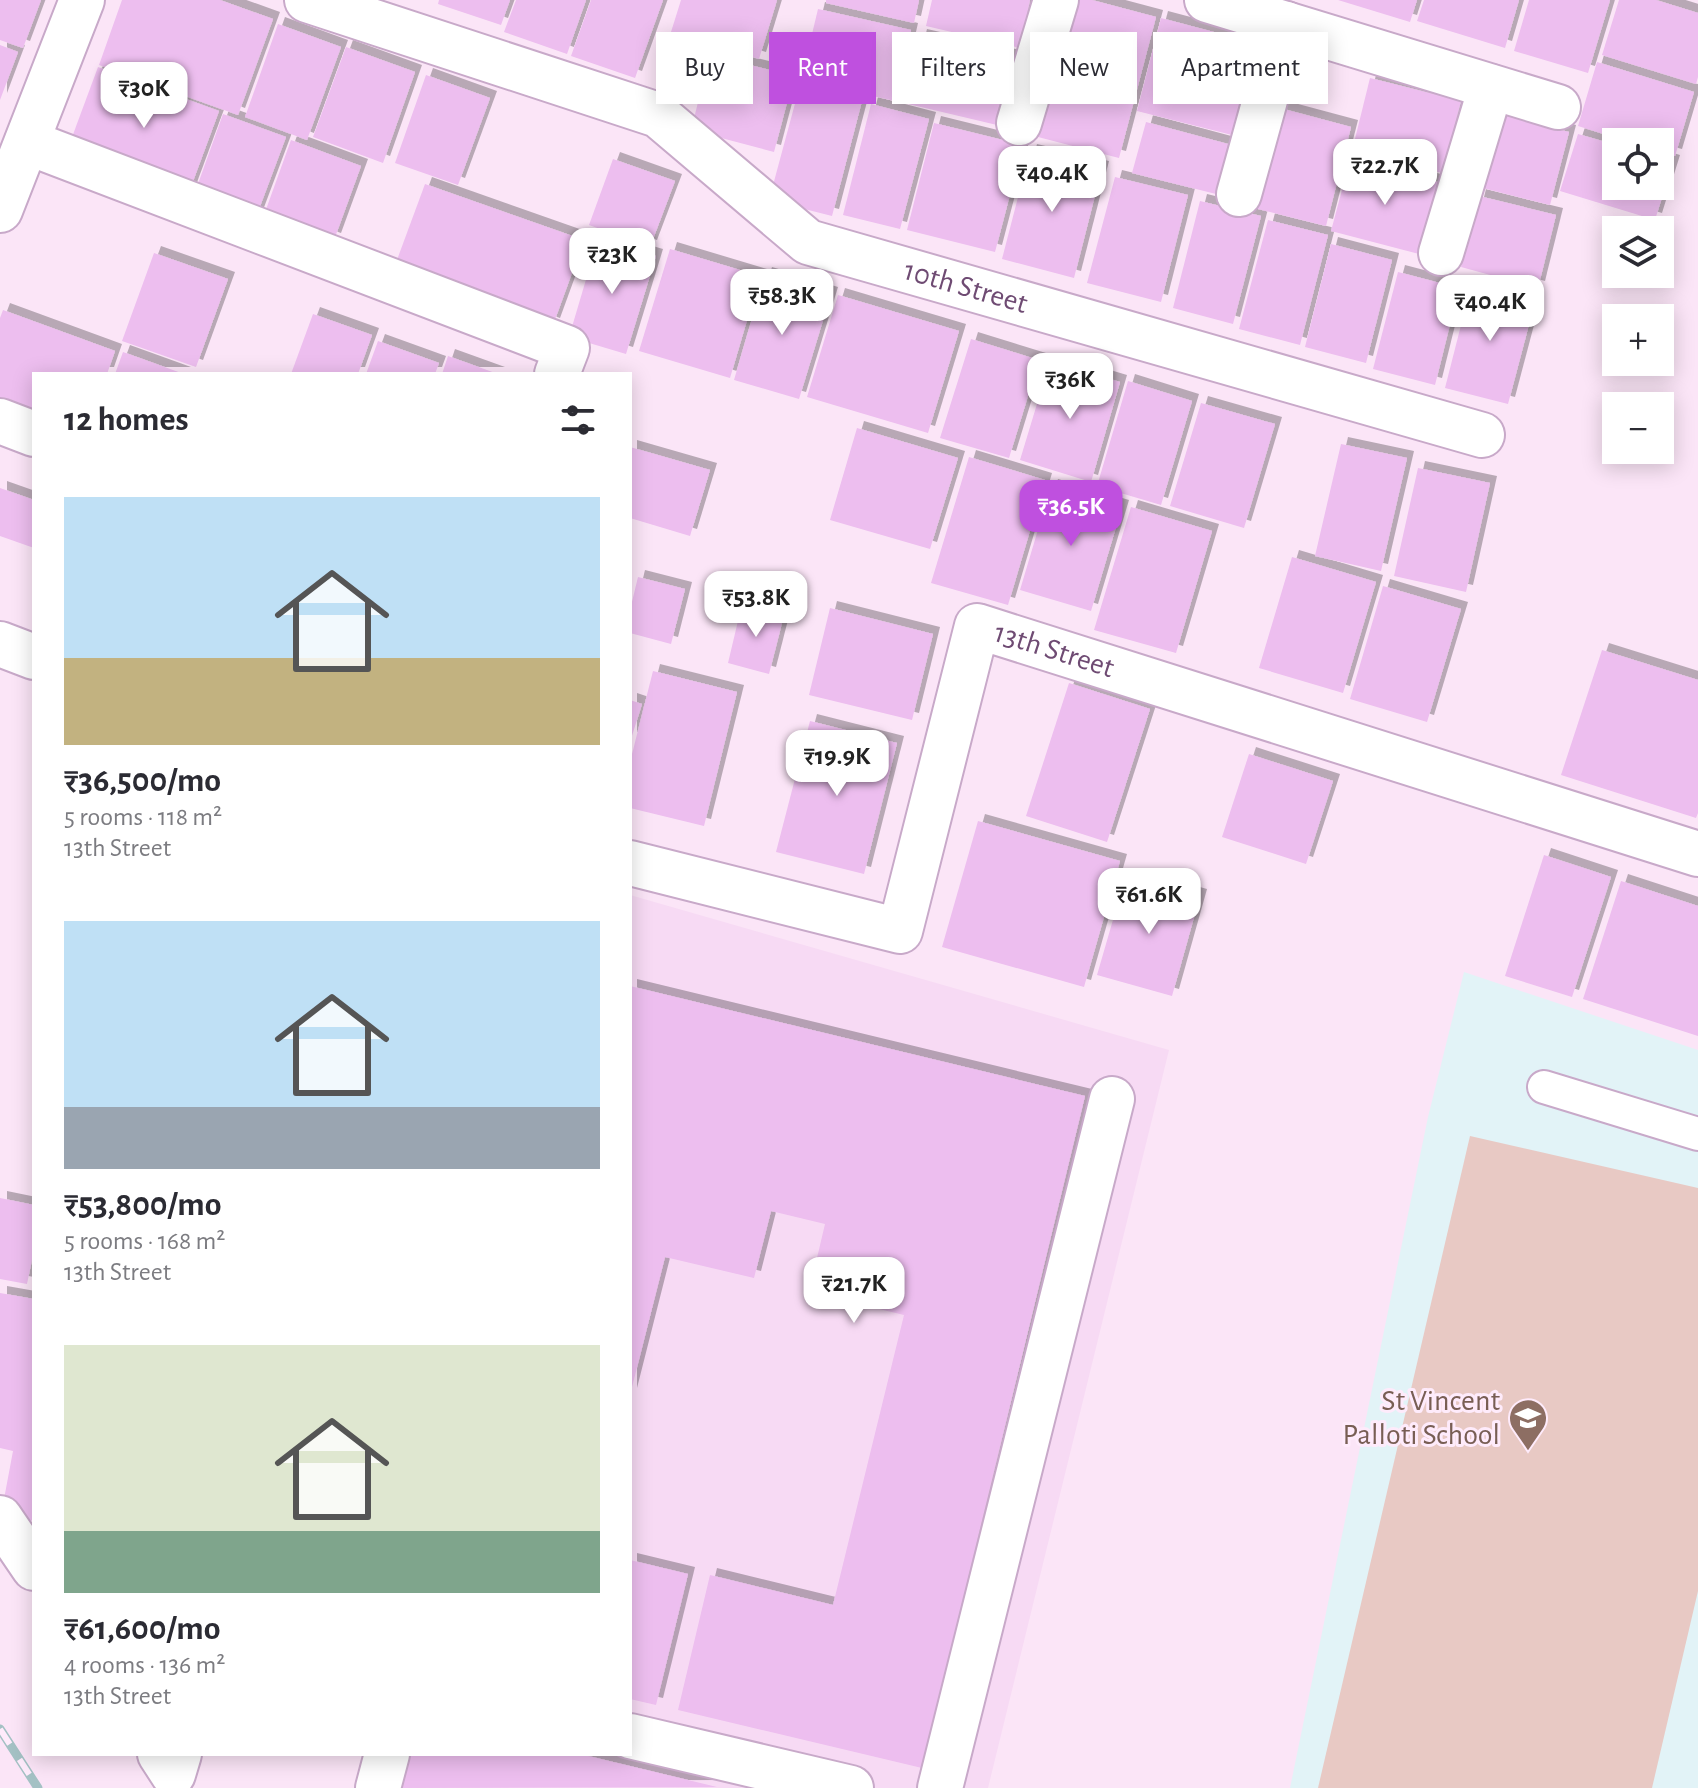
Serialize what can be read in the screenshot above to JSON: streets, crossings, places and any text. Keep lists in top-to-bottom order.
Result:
{
  "streets": {
    "street": ["10th Street", "13th Street"]
  },
  "places": {
    "school or university": ["St Vincent Palloti School"]
  },
  "page": {
    "chip": [
      "Buy",
      "Rent",
      "Filters",
      "New",
      "Apartment"
    ],
    "price": [
      "₹30K",
      "₹22.7K",
      "₹40.4K",
      "₹23K",
      "₹58.3K",
      "₹40.4K",
      "₹36K",
      "₹36.5K",
      "₹53.8K",
      "₹19.9K",
      "₹61.6K",
      "₹21.7K"
    ],
    "map_buttons": ["+", "−"],
    "heading": "12 homes",
    "list": [
      {
        "name": "₹36,500/mo",
        "note": "5 rooms · 118 m² · 13th Street"
      },
      {
        "name": "₹53,800/mo",
        "note": "5 rooms · 168 m² · 13th Street"
      },
      {
        "name": "₹61,600/mo",
        "note": "4 rooms · 136 m² · 13th Street"
      }
    ]
  }
}
